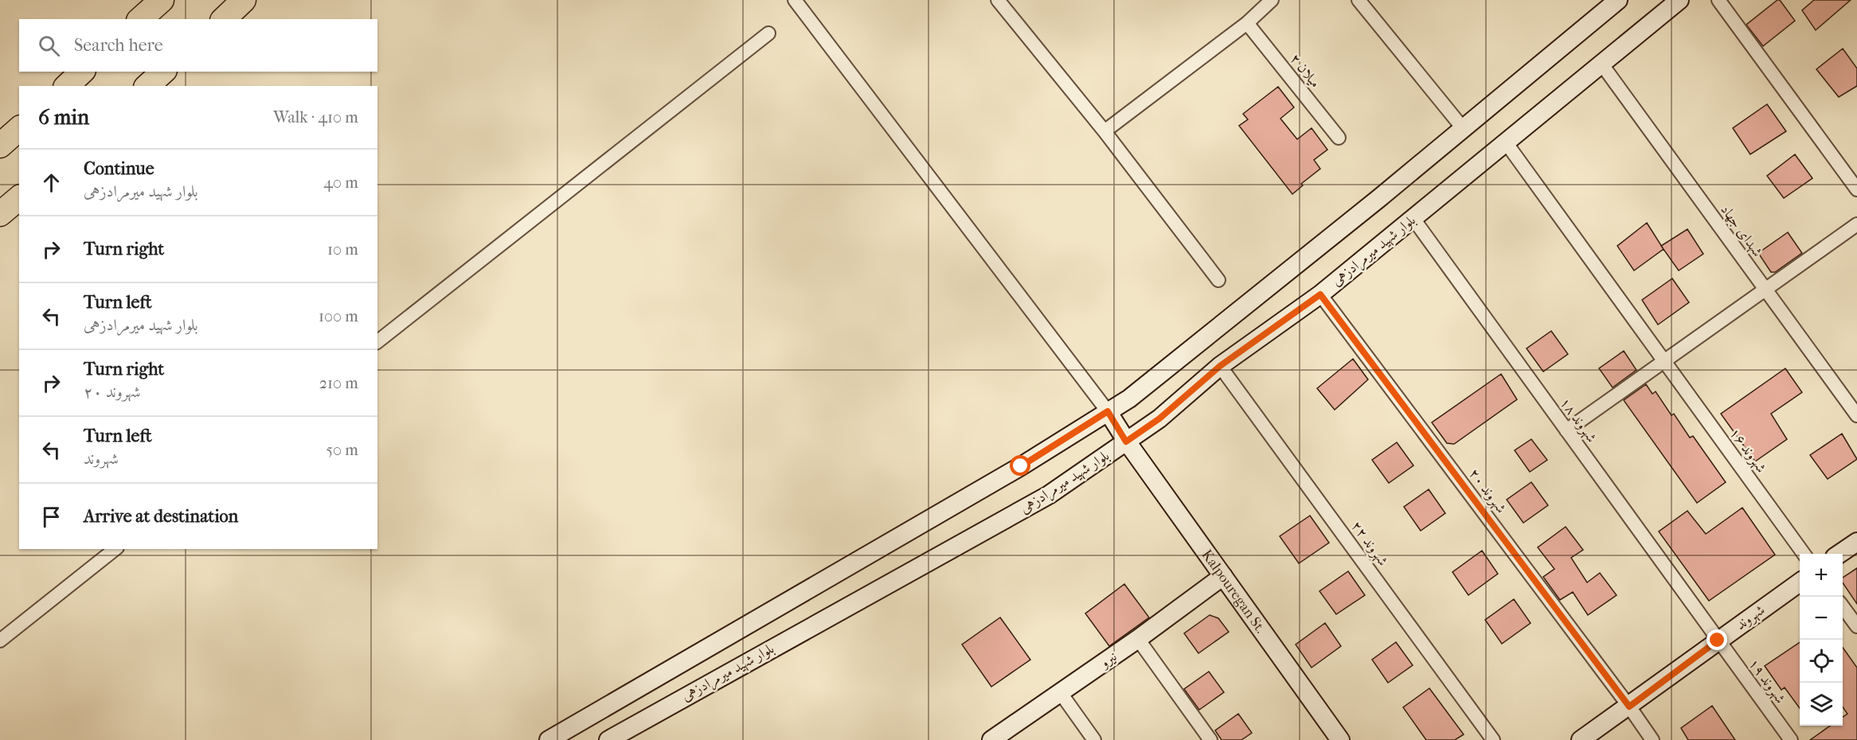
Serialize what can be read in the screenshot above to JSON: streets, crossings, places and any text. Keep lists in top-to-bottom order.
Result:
{
  "streets": {
    "main road": [
      "بلوار شهید میرمرادزهی",
      "Kalpouregan St.",
      "شهروند",
      "نیرو"
    ],
    "street": [
      "میلان ۲",
      "شهدای جهاد",
      "شهروند ۱۸",
      "شهروند ۱۶",
      "شهروند ۲۰",
      "شهروند ۲۲",
      "شهروند ۱۹"
    ]
  },
  "crossings": [
    ["شهدای جهاد", "بلوار شهید میرمرادزهی"],
    ["بلوار شهید میرمرادزهی", "شهروند ۱۸"],
    ["بلوار شهید میرمرادزهی", "شهروند ۱۶"],
    ["بلوار شهید میرمرادزهی", "شهروند ۲۰"],
    ["بلوار شهید میرمرادزهی", "شهروند ۲۲"],
    ["بلوار شهید میرمرادزهی", "Kalpouregan St."],
    ["شهروند ۱۸", "شهروند"],
    ["شهروند ۱۸", "شهروند ۱۹"],
    ["شهروند ۲۰", "شهروند"],
    ["Kalpouregan St.", "نیرو"],
    ["شهروند", "شهروند ۱۹"]
  ],
  "page": {
    "search": "Search here",
    "heading": ["6 min", "Walk · 410 m"],
    "list": [
      ["Continue", "بلوار شهید میرمرادزهی", "40 m"],
      ["Turn right", "10 m"],
      ["Turn left", "بلوار شهید میرمرادزهی", "100 m"],
      ["Turn right", "شهروند ۲۰", "210 m"],
      ["Turn left", "شهروند", "50 m"],
      "Arrive at destination"
    ],
    "map_buttons": ["+", "−"]
  }
}
